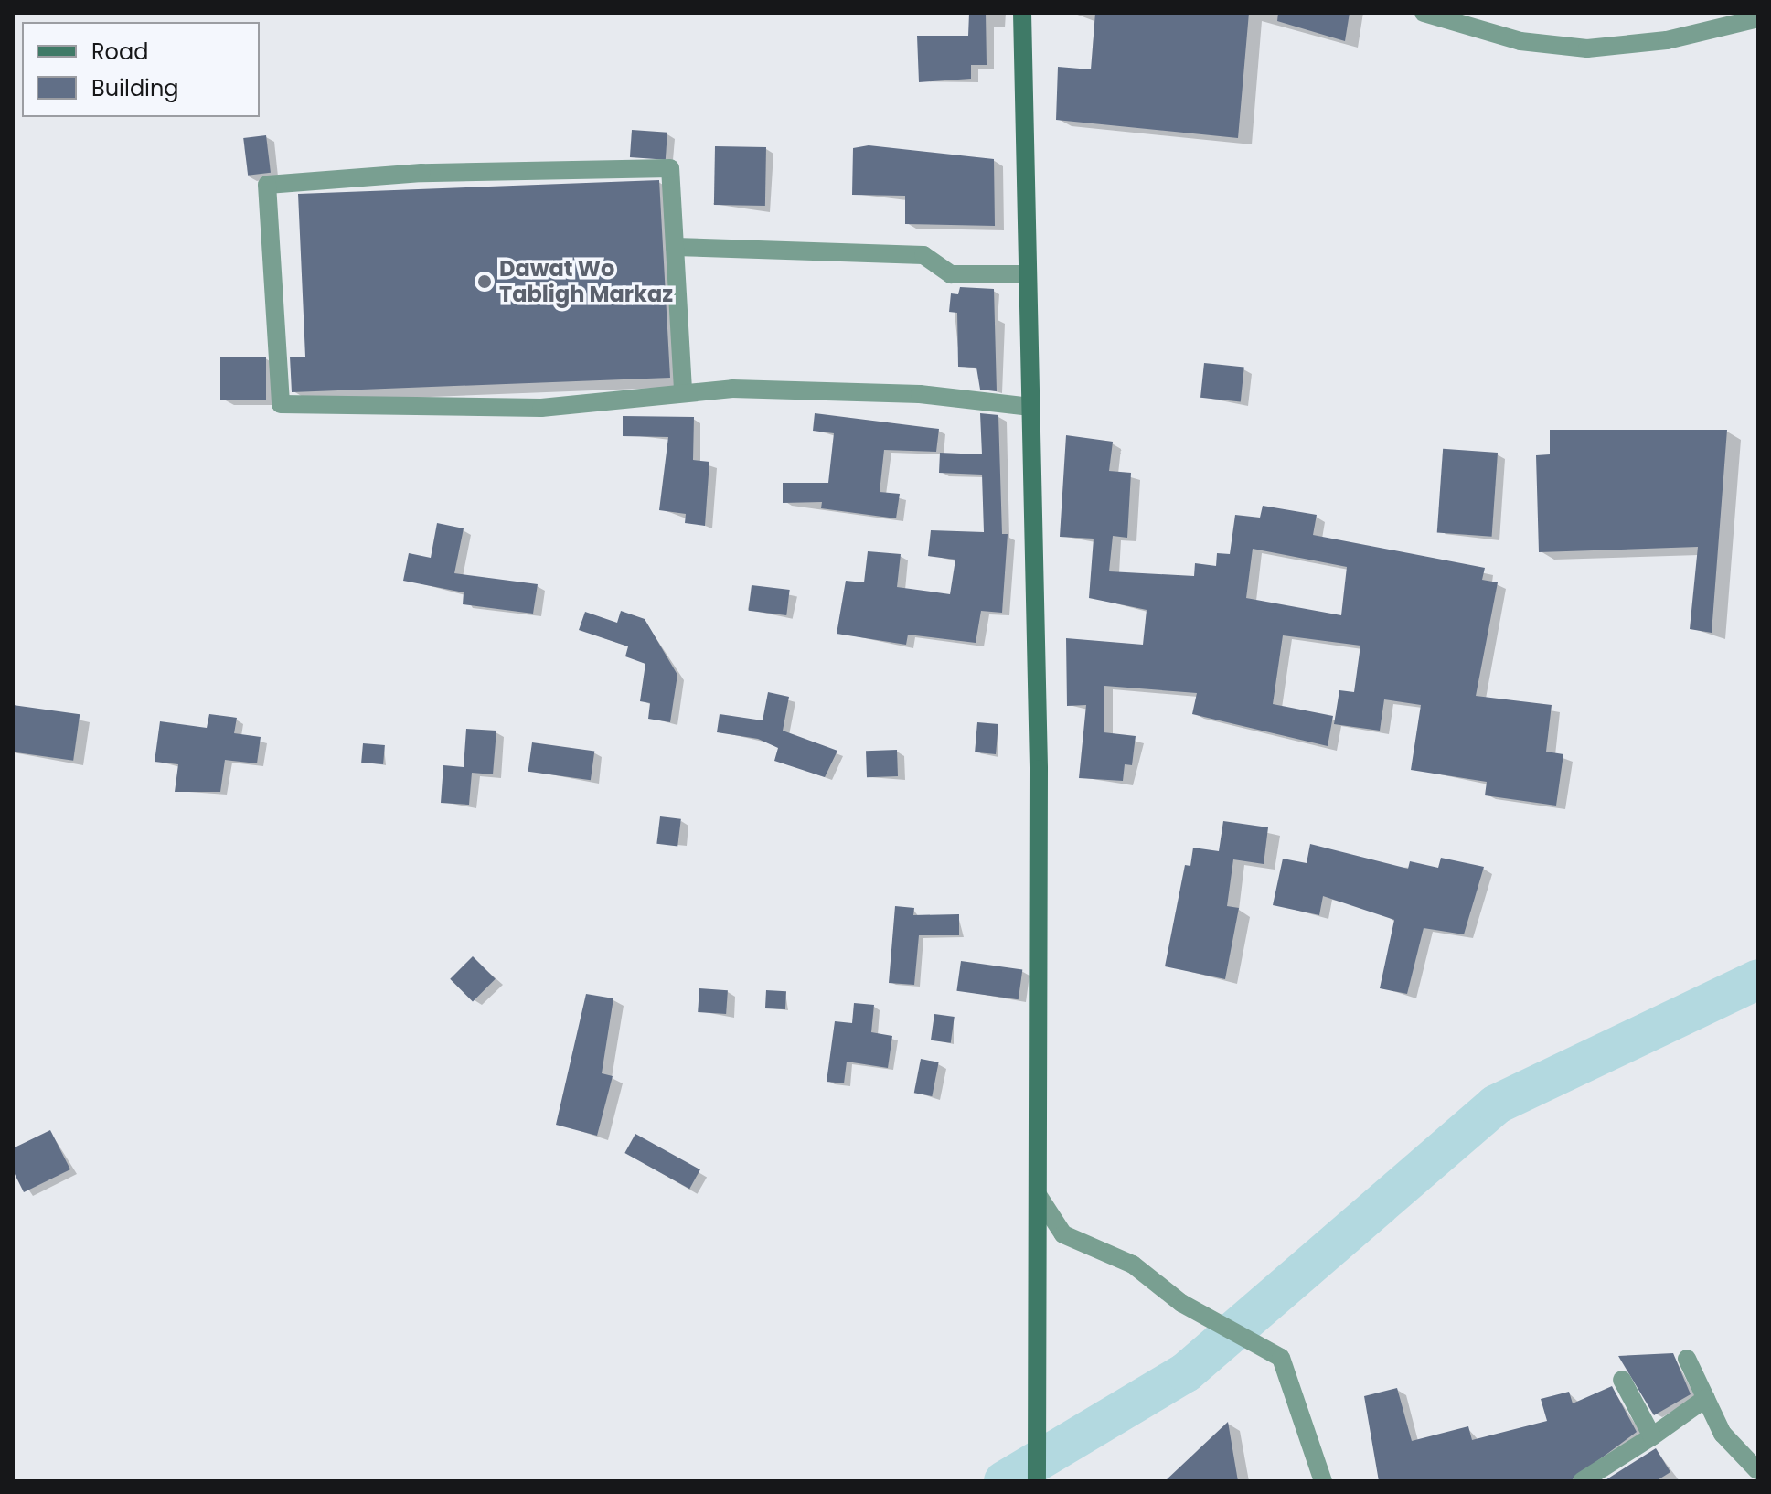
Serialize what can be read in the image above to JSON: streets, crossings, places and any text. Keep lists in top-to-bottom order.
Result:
{
  "places": ["Dawat Wo Tabligh Markaz"],
  "legend": ["Road", "Building"]
}
